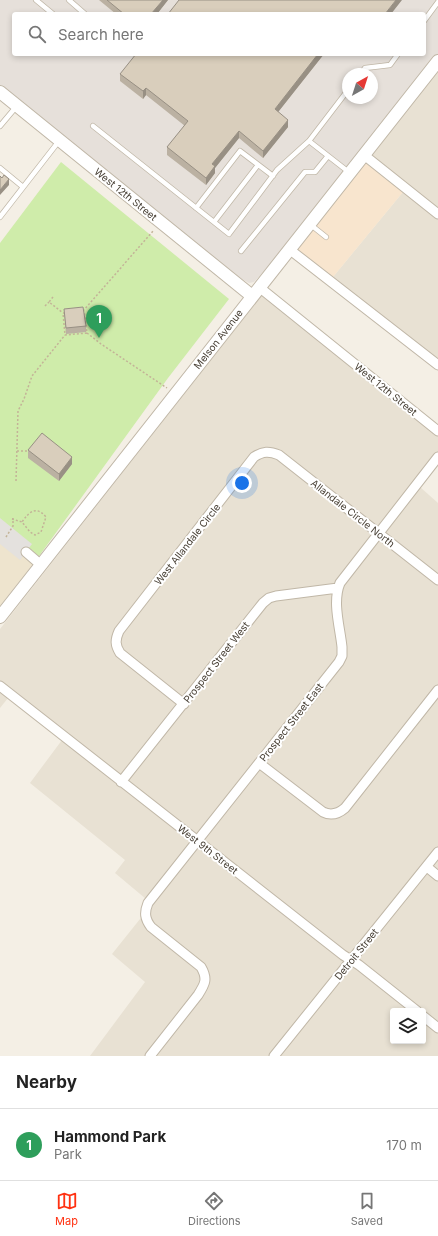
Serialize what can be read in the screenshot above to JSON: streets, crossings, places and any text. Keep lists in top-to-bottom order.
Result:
{
  "streets": {
    "street": [
      "West 12th Street",
      "Melson Avenue",
      "Allandale Circle North",
      "West Allandale Circle",
      "Prospect Street West",
      "Prospect Street East",
      "West 9th Street",
      "Detroit Street"
    ]
  },
  "crossings": [
    ["West 12th Street", "Melson Avenue"],
    ["Allandale Circle North", "West Allandale Circle"],
    ["West Allandale Circle", "Prospect Street West"],
    ["Prospect Street West", "Prospect Street East"],
    ["Prospect Street West", "West 9th Street"],
    ["Prospect Street East", "West 9th Street"],
    ["West 9th Street", "Detroit Street"]
  ],
  "north": "top right",
  "page": {
    "search": "Search here",
    "pins": "1",
    "heading": "Nearby",
    "list": [
      {
        "mark": "1",
        "name": "Hammond Park",
        "note": "Park",
        "value": "170 m"
      }
    ],
    "nav": ["Map", "Directions", "Saved"]
  }
}
